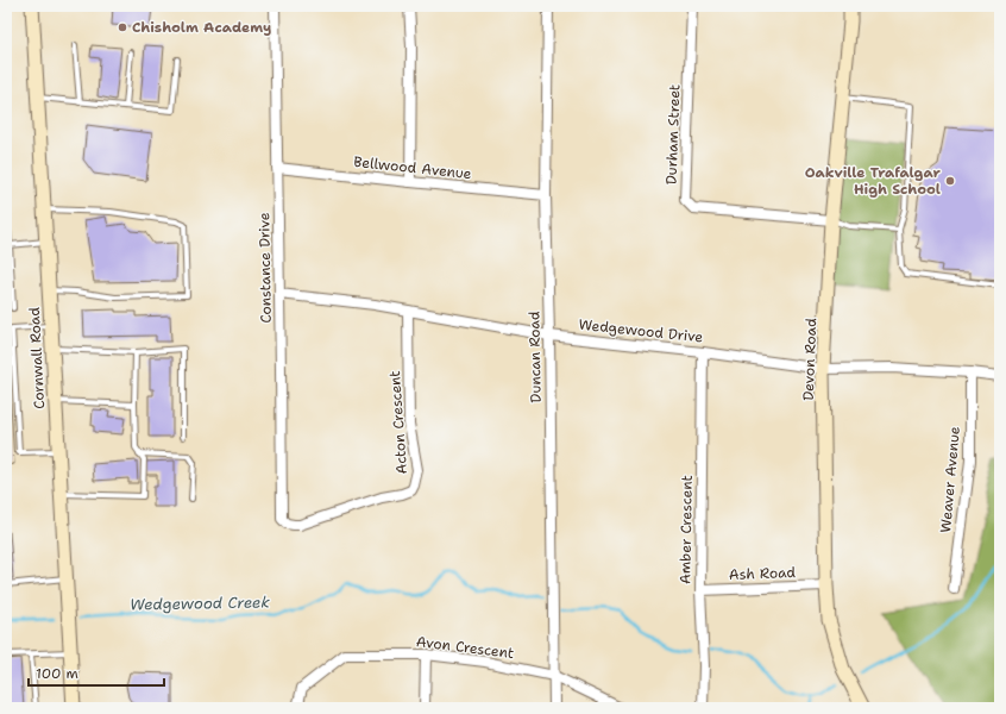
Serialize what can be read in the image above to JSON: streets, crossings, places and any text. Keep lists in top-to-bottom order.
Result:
{
  "streets": {
    "main road": ["Cornwall Road", "Devon Road"],
    "street": [
      "Durham Street",
      "Bellwood Avenue",
      "Constance Drive",
      "Wedgewood Drive",
      "Duncan Road",
      "Acton Crescent",
      "Weaver Avenue",
      "Amber Crescent",
      "Ash Road",
      "Avon Crescent"
    ]
  },
  "crossings": [
    ["Durham Street", "Devon Road"],
    ["Bellwood Avenue", "Constance Drive"],
    ["Bellwood Avenue", "Duncan Road"],
    ["Constance Drive", "Wedgewood Drive"],
    ["Constance Drive", "Acton Crescent"],
    ["Wedgewood Drive", "Duncan Road"],
    ["Wedgewood Drive", "Devon Road"],
    ["Wedgewood Drive", "Acton Crescent"],
    ["Wedgewood Drive", "Weaver Avenue"],
    ["Wedgewood Drive", "Amber Crescent"],
    ["Duncan Road", "Avon Crescent"],
    ["Devon Road", "Ash Road"],
    ["Amber Crescent", "Ash Road"]
  ],
  "water": ["Wedgewood Creek"],
  "places": ["Chisholm Academy", "Oakville Trafalgar High School"],
  "scale_bar": "100 m"
}
